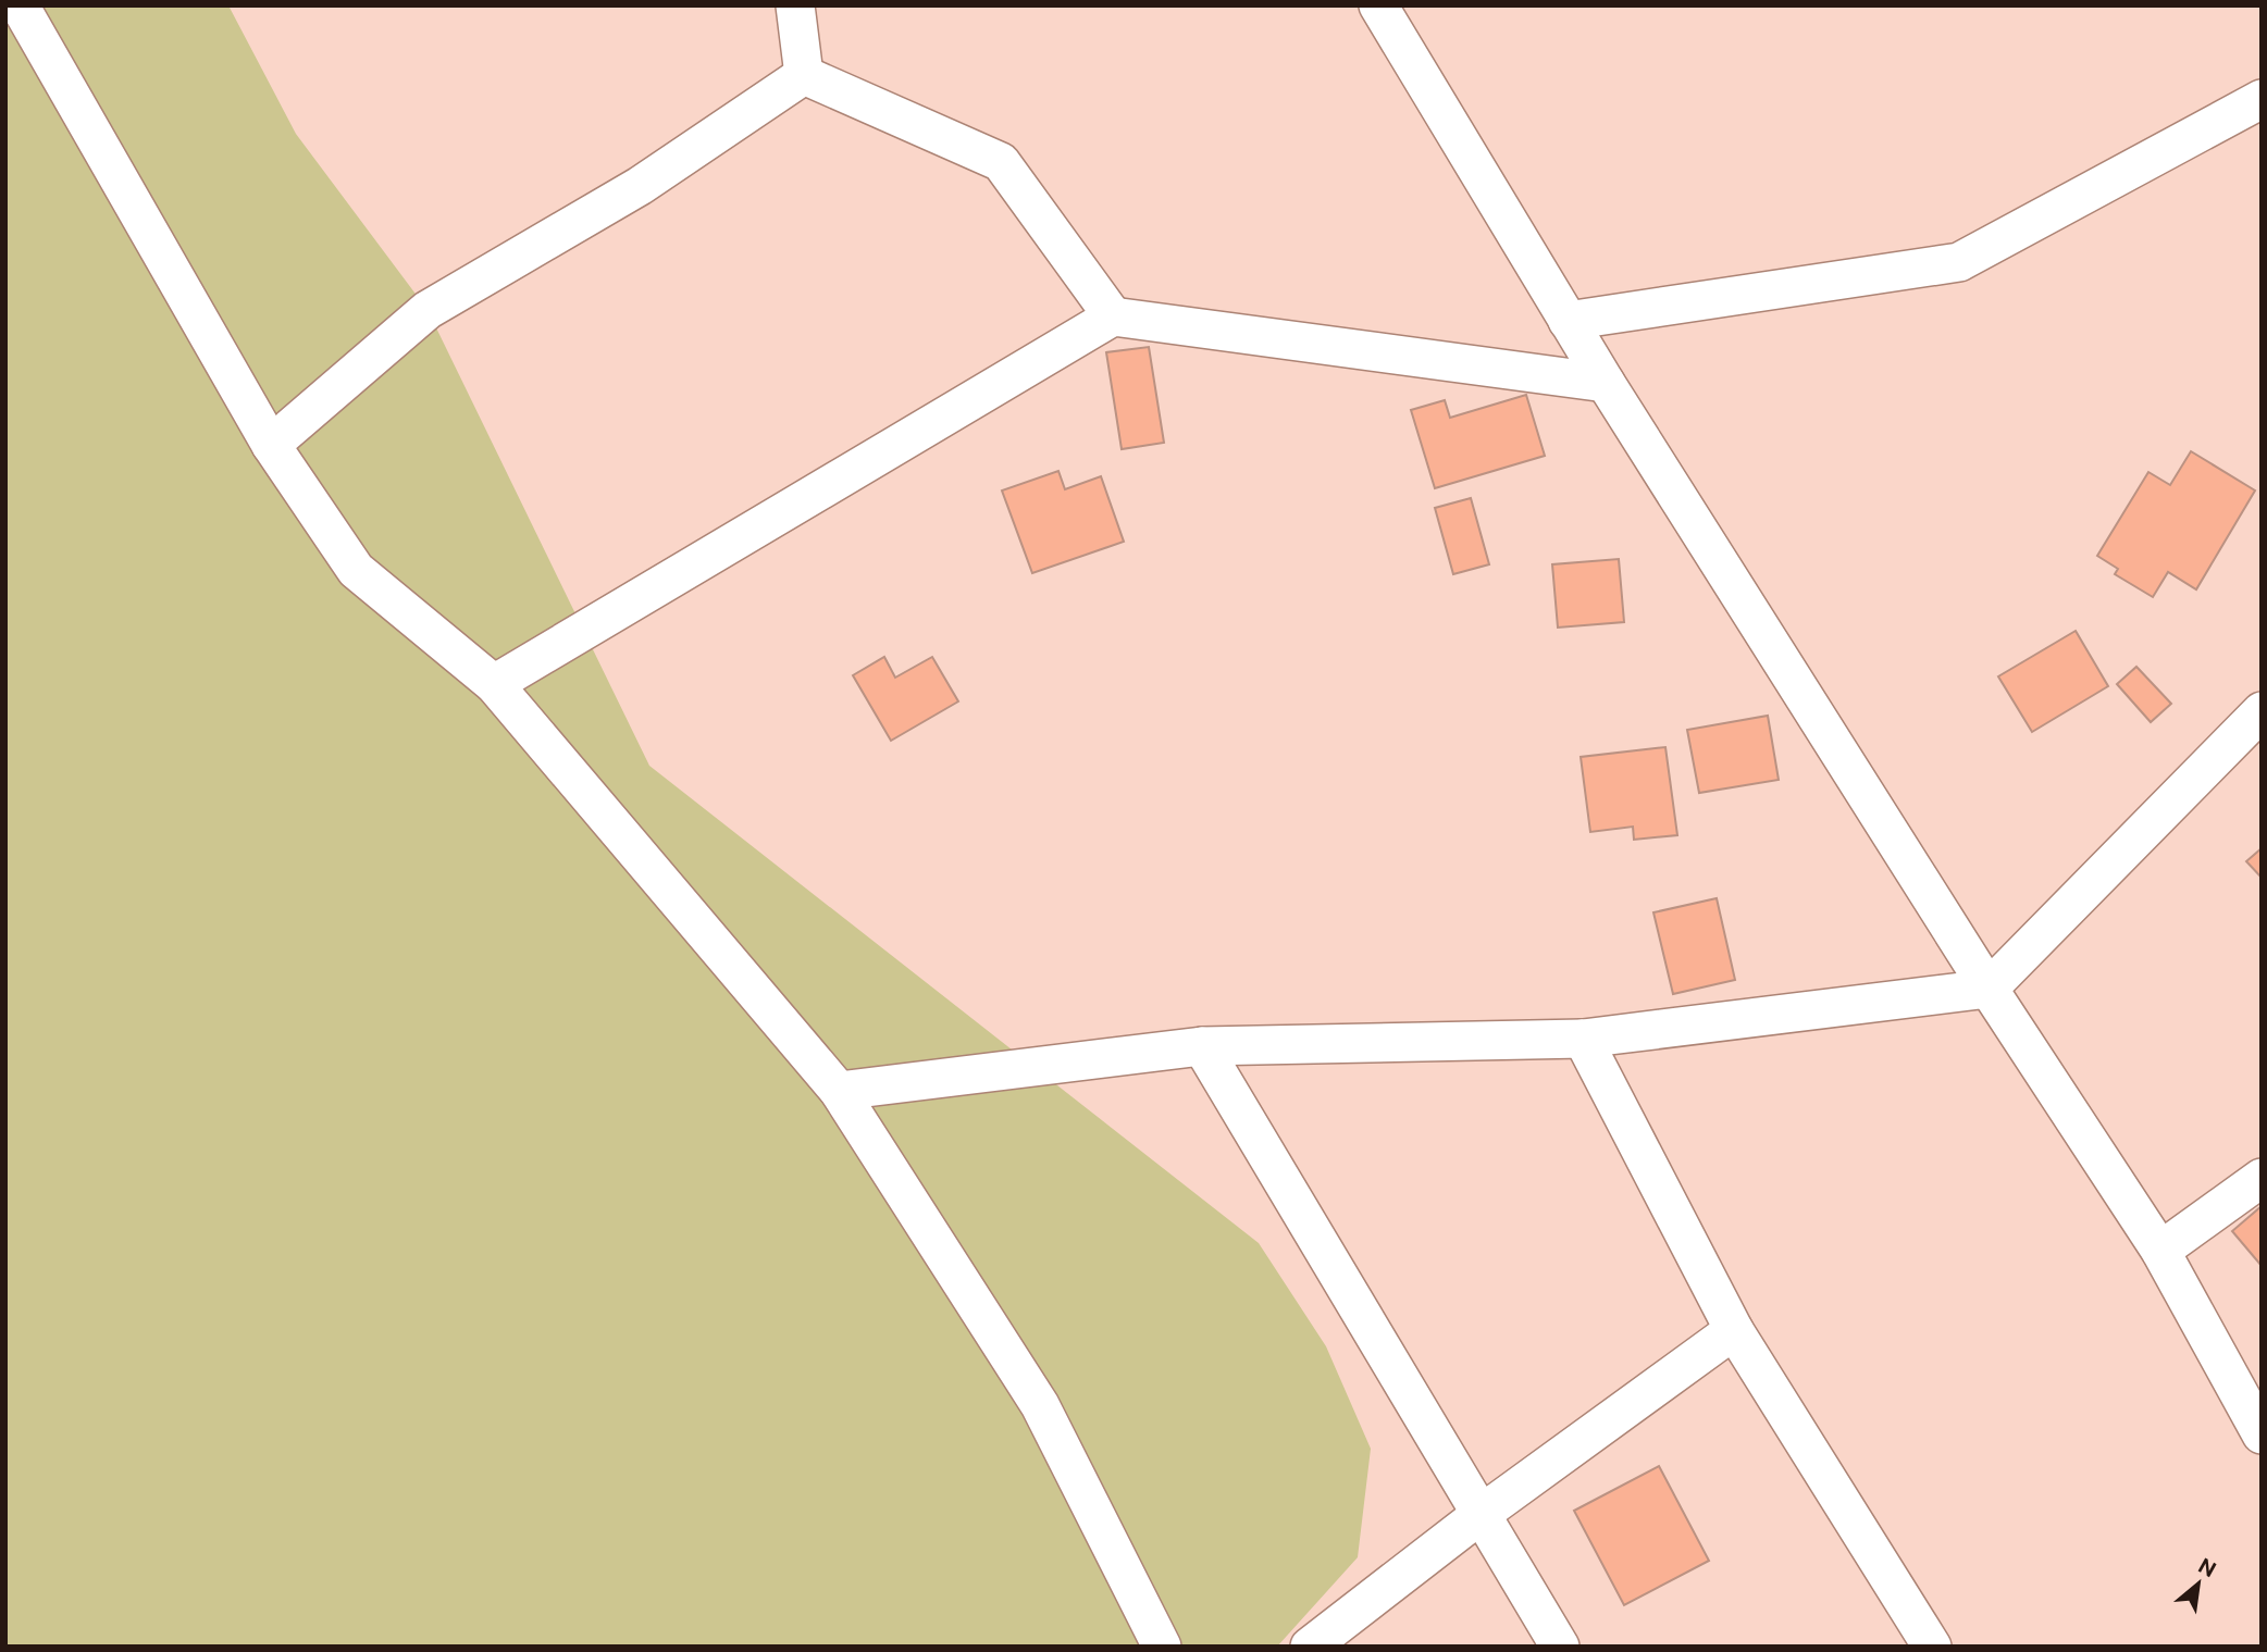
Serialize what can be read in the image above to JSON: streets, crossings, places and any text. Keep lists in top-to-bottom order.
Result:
{
  "north": "top right"
}
